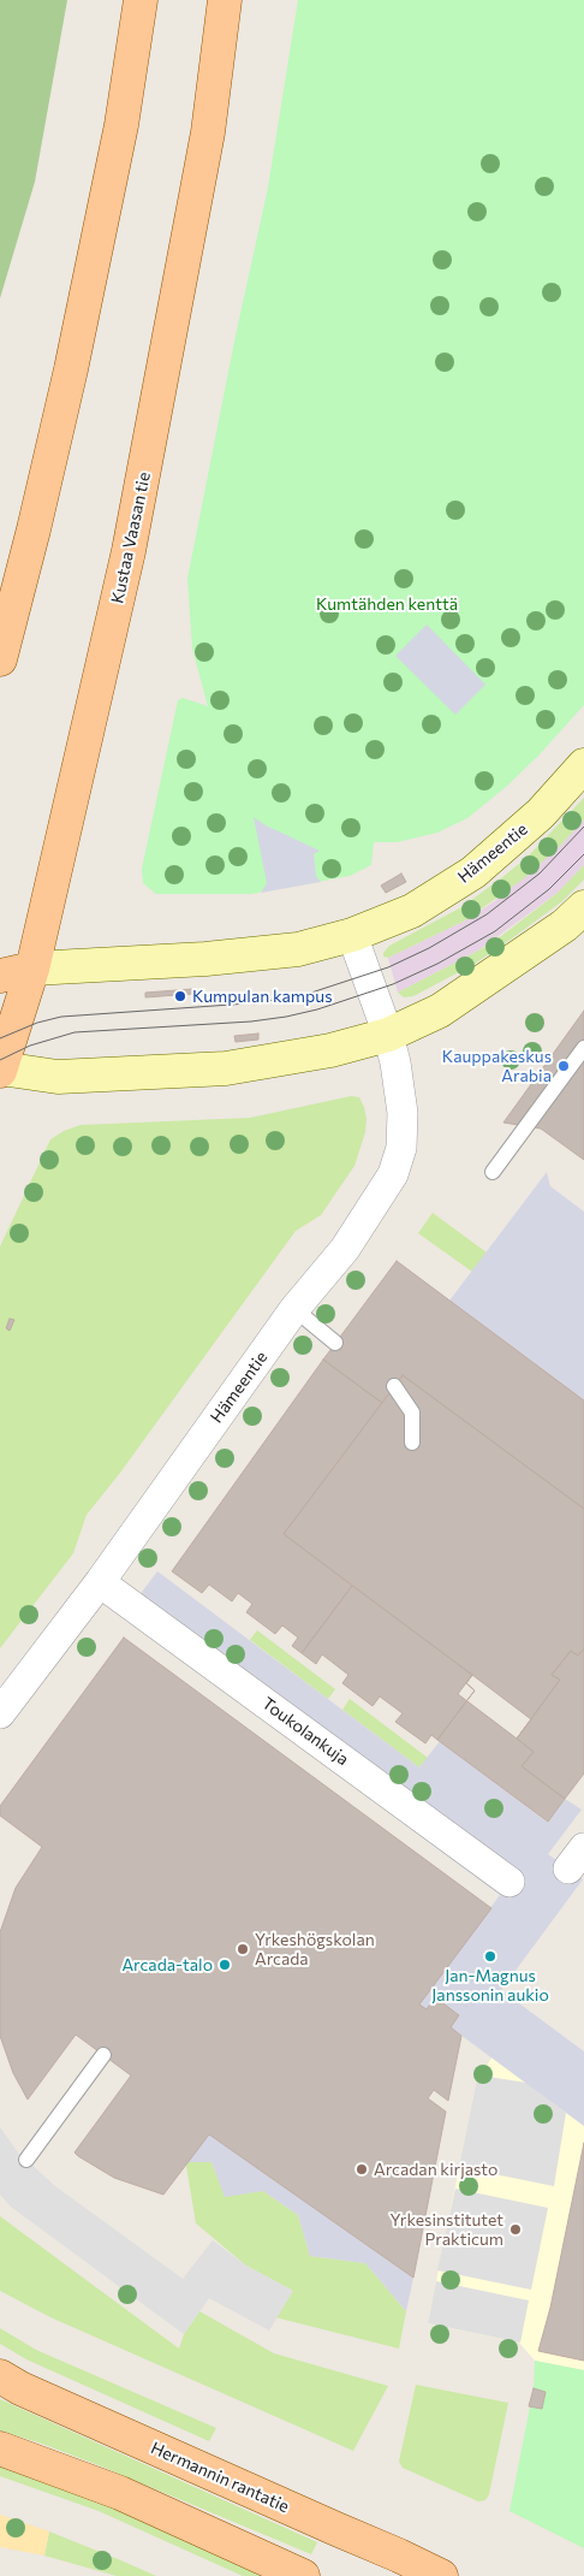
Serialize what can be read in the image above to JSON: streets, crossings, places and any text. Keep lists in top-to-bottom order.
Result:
{
  "streets": {
    "main road": ["Kustaa Vaasan tie", "Hämeentie", "Hermannin rantatie"],
    "street": ["Toukolankuja"]
  },
  "crossings": [
    ["Kustaa Vaasan tie", "Hämeentie"],
    ["Hämeentie", "Toukolankuja"]
  ],
  "parks": ["Kumtähden kenttä"],
  "places": [
    "Kumpulan kampus",
    "Kauppakeskus Arabia",
    "Yrkeshögskolan Arcada",
    "Jan-Magnus Janssonin aukio",
    "Arcada-talo",
    "Arcadan kirjasto",
    "Yrkesinstitutet Prakticum"
  ]
}
